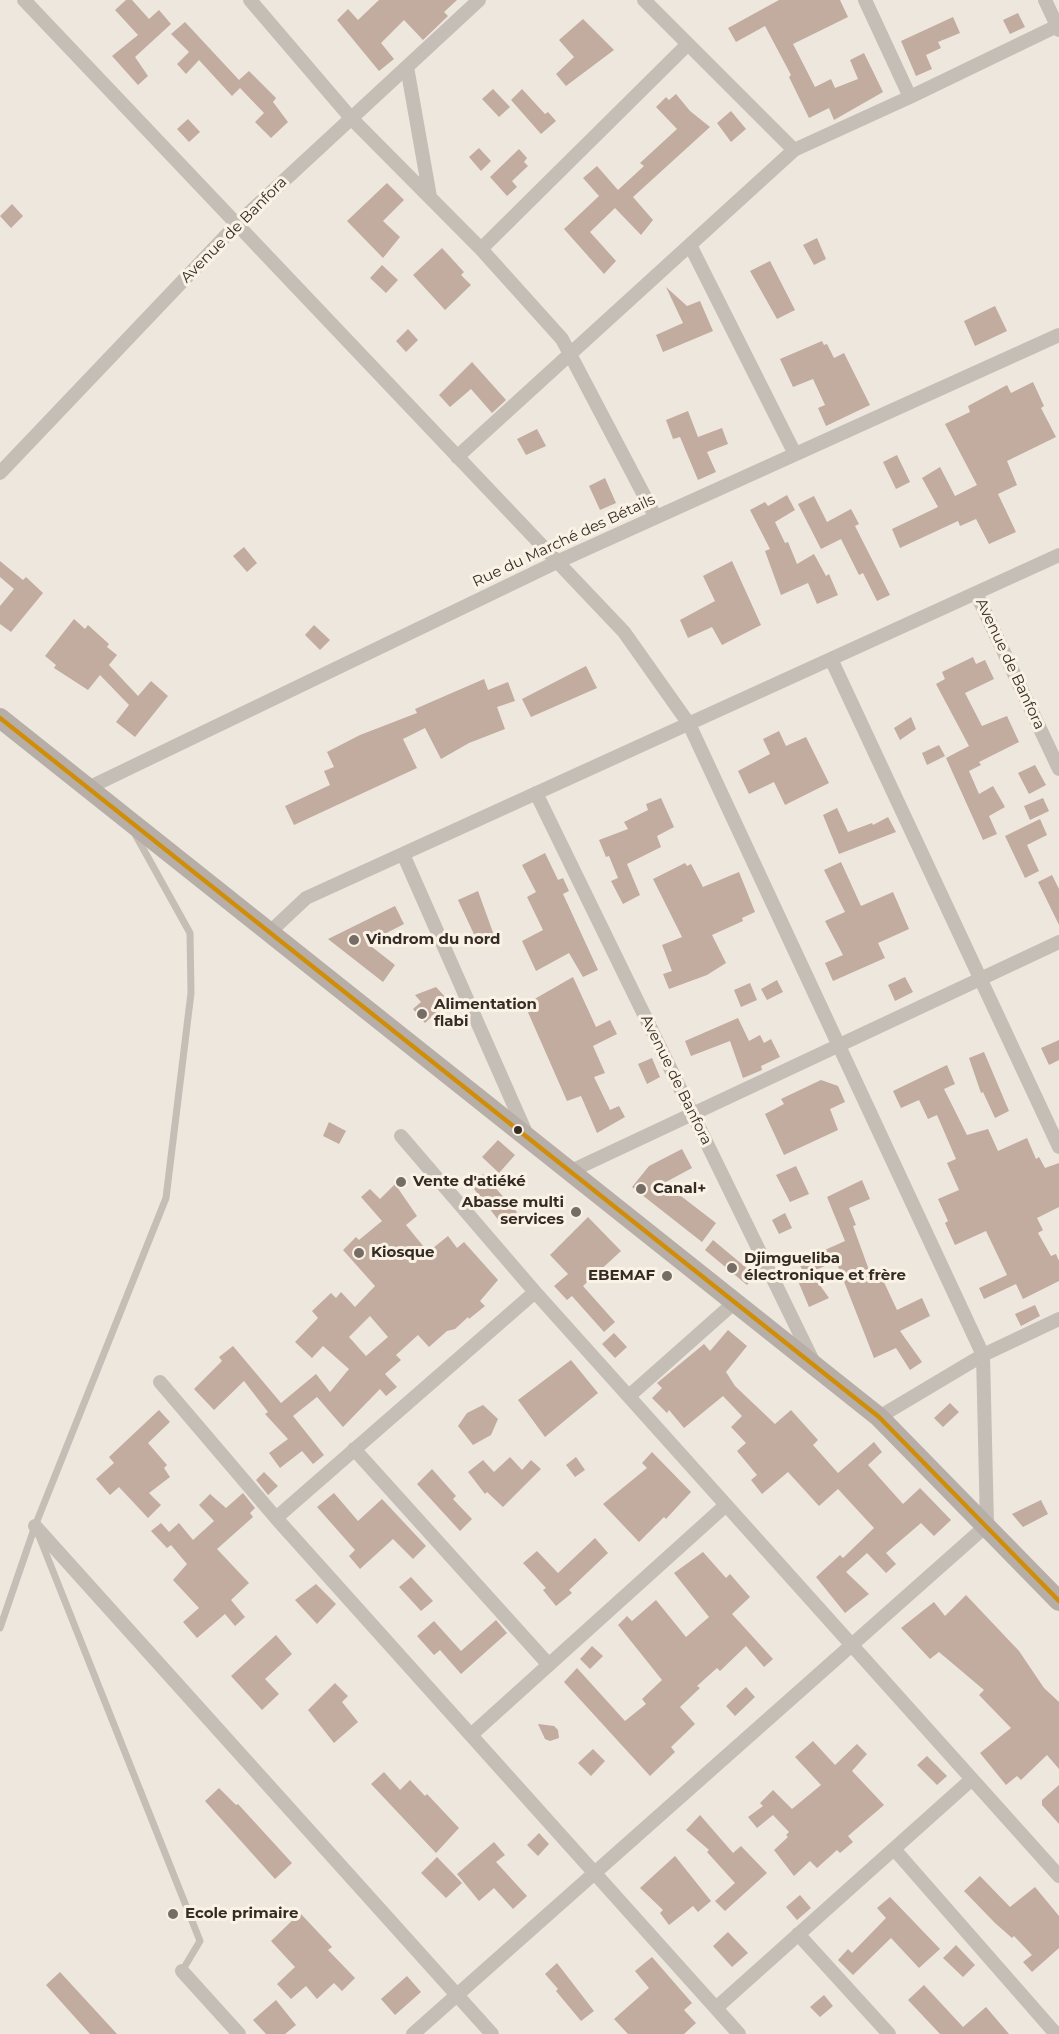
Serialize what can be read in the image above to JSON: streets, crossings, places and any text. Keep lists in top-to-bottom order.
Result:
{
  "streets": {
    "main road": ["Avenue de Banfora"],
    "street": ["Rue du Marché des Bétails"]
  },
  "crossings": [
    ["Avenue de Banfora", "Rue du Marché des Bétails"]
  ],
  "places": [
    "Vindrom du nord",
    "Alimentation flabi",
    "Vente d'atiéké",
    "Canal+",
    "Abasse multi services",
    "Kiosque",
    "Djimgueliba électronique et frère",
    "EBEMAF",
    "Ecole primaire"
  ]
}
